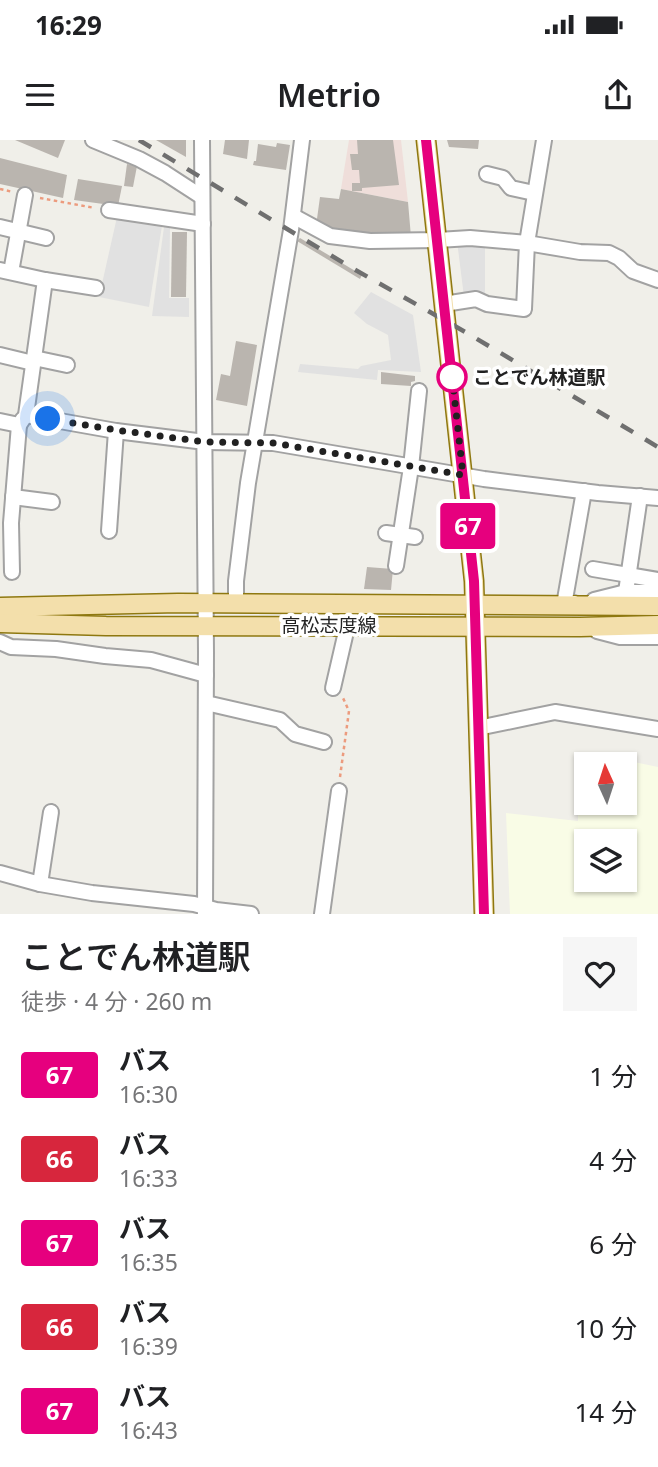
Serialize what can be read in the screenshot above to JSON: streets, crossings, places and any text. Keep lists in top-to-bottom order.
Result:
{
  "streets": {
    "main road": ["高松志度線"]
  },
  "places": ["ことでん林道駅"],
  "lines": ["bus line 67"],
  "north": "top",
  "page": {
    "status": "16:29",
    "header": "Metrio",
    "on_map": "67",
    "heading": ["ことでん林道駅", "徒歩 · 4 分 · 260 m"],
    "list": [
      {
        "mark": "67",
        "name": "バス",
        "note": "16:30",
        "value": "1 分"
      },
      {
        "mark": "66",
        "name": "バス",
        "note": "16:33",
        "value": "4 分"
      },
      {
        "mark": "67",
        "name": "バス",
        "note": "16:35",
        "value": "6 分"
      },
      {
        "mark": "66",
        "name": "バス",
        "note": "16:39",
        "value": "10 分"
      },
      {
        "mark": "67",
        "name": "バス",
        "note": "16:43",
        "value": "14 分"
      }
    ]
  }
}
